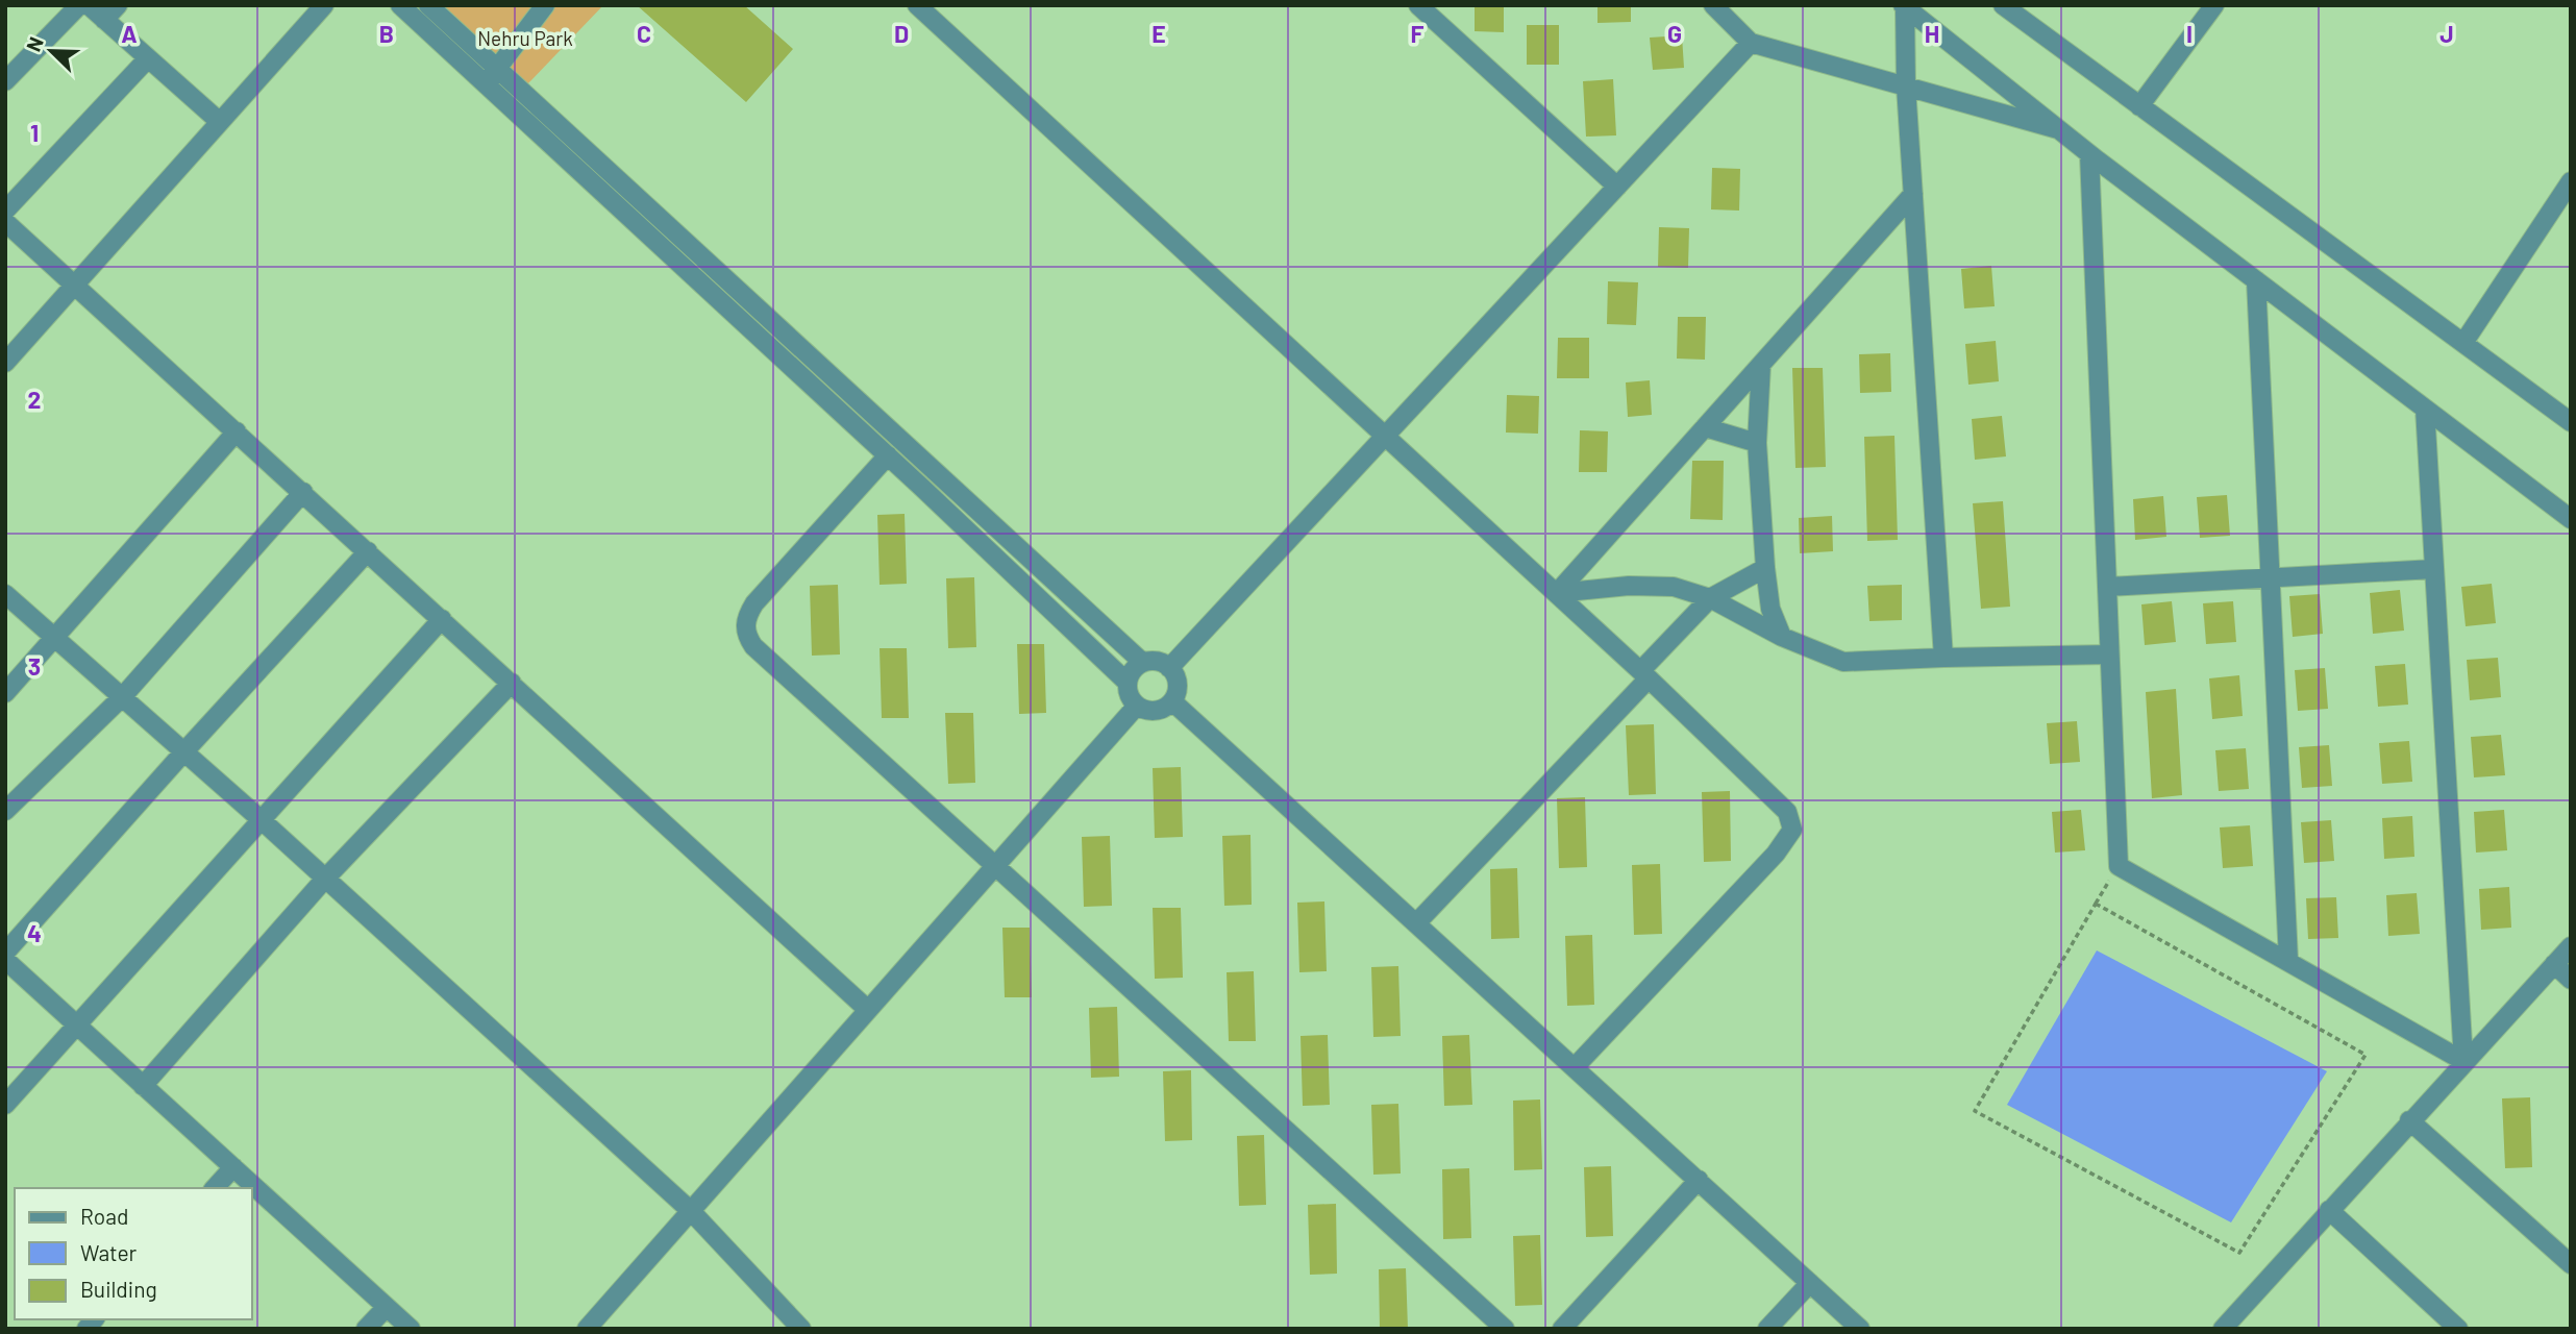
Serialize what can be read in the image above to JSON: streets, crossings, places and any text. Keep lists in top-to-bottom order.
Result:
{
  "parks": ["Nehru Park"],
  "legend": ["Road", "Water", "Building"],
  "north": "top left",
  "grid": {
    "columns": [
      "A",
      "B",
      "C",
      "D",
      "E",
      "F",
      "G",
      "H",
      "I",
      "J"
    ],
    "rows": [
      "1",
      "2",
      "3",
      "4"
    ]
  }
}
